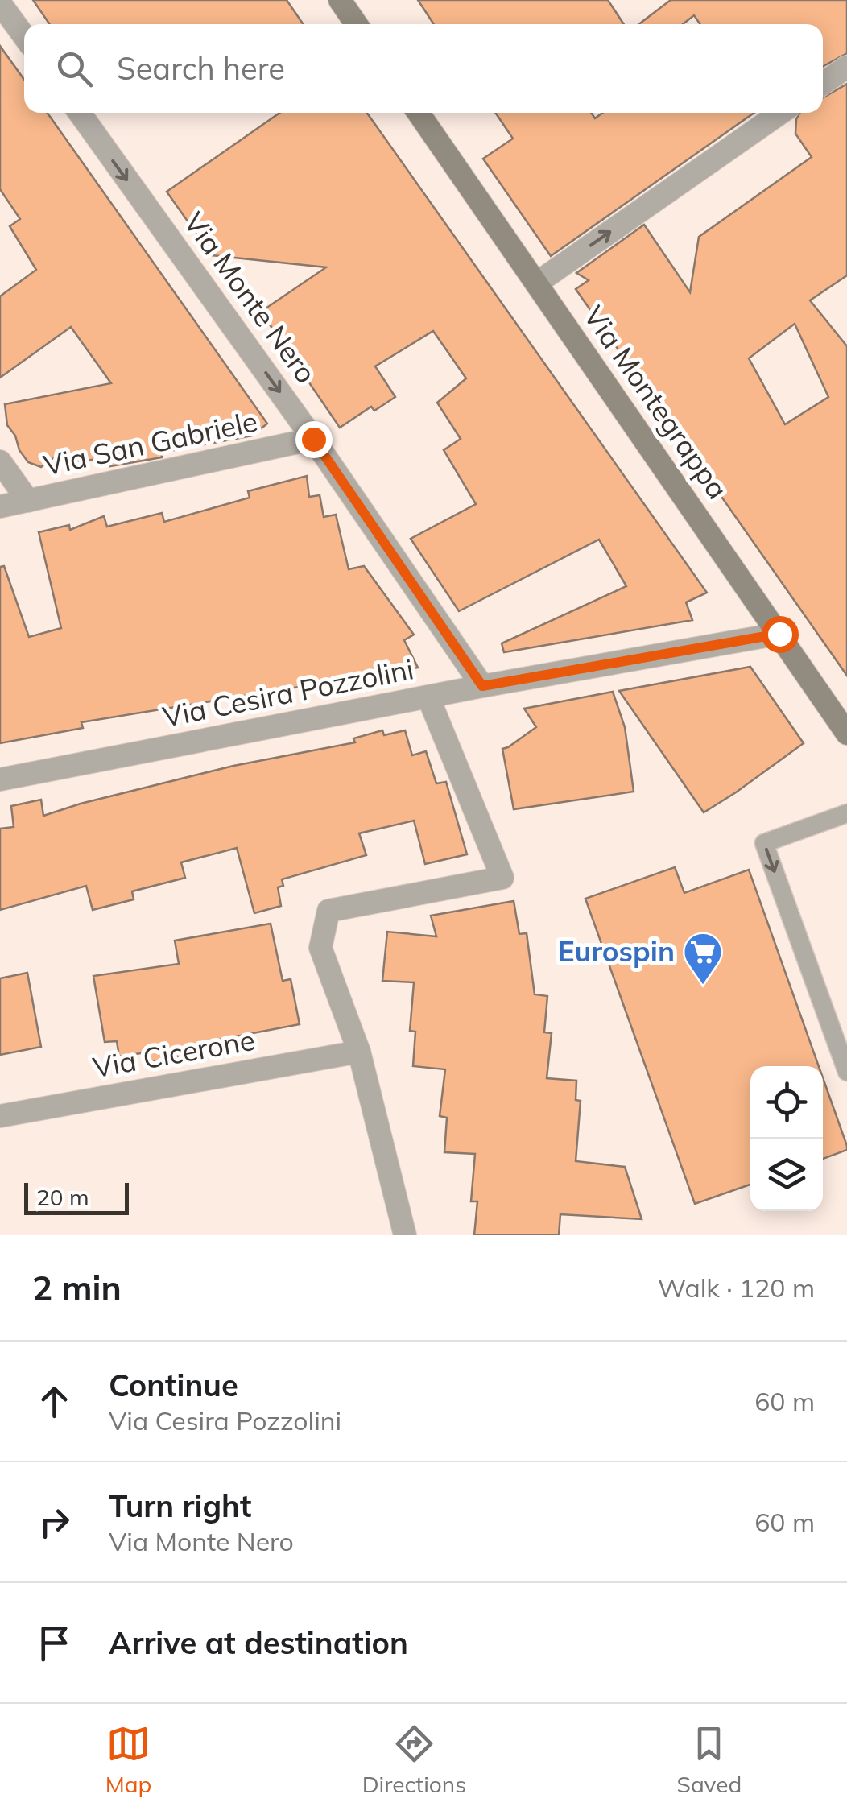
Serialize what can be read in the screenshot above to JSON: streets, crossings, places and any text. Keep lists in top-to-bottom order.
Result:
{
  "streets": {
    "main road": ["Via Montegrappa"],
    "street": [
      "Via Monte Nero",
      "Via San Gabriele",
      "Via Cesira Pozzolini",
      "Via Cicerone"
    ]
  },
  "crossings": [
    ["Via Monte Nero", "Via San Gabriele"],
    ["Via Monte Nero", "Via Cesira Pozzolini"],
    ["Via Montegrappa", "Via Cesira Pozzolini"]
  ],
  "one_way": ["Via Monte Nero"],
  "places": {
    "supermarket": ["Eurospin"]
  },
  "scale_bar": "20 m",
  "page": {
    "search": "Search here",
    "scale": "20 m",
    "heading": ["2 min", "Walk · 120 m"],
    "list": [
      ["Continue", "Via Cesira Pozzolini", "60 m"],
      ["Turn right", "Via Monte Nero", "60 m"],
      "Arrive at destination"
    ],
    "nav": ["Map", "Directions", "Saved"]
  }
}
